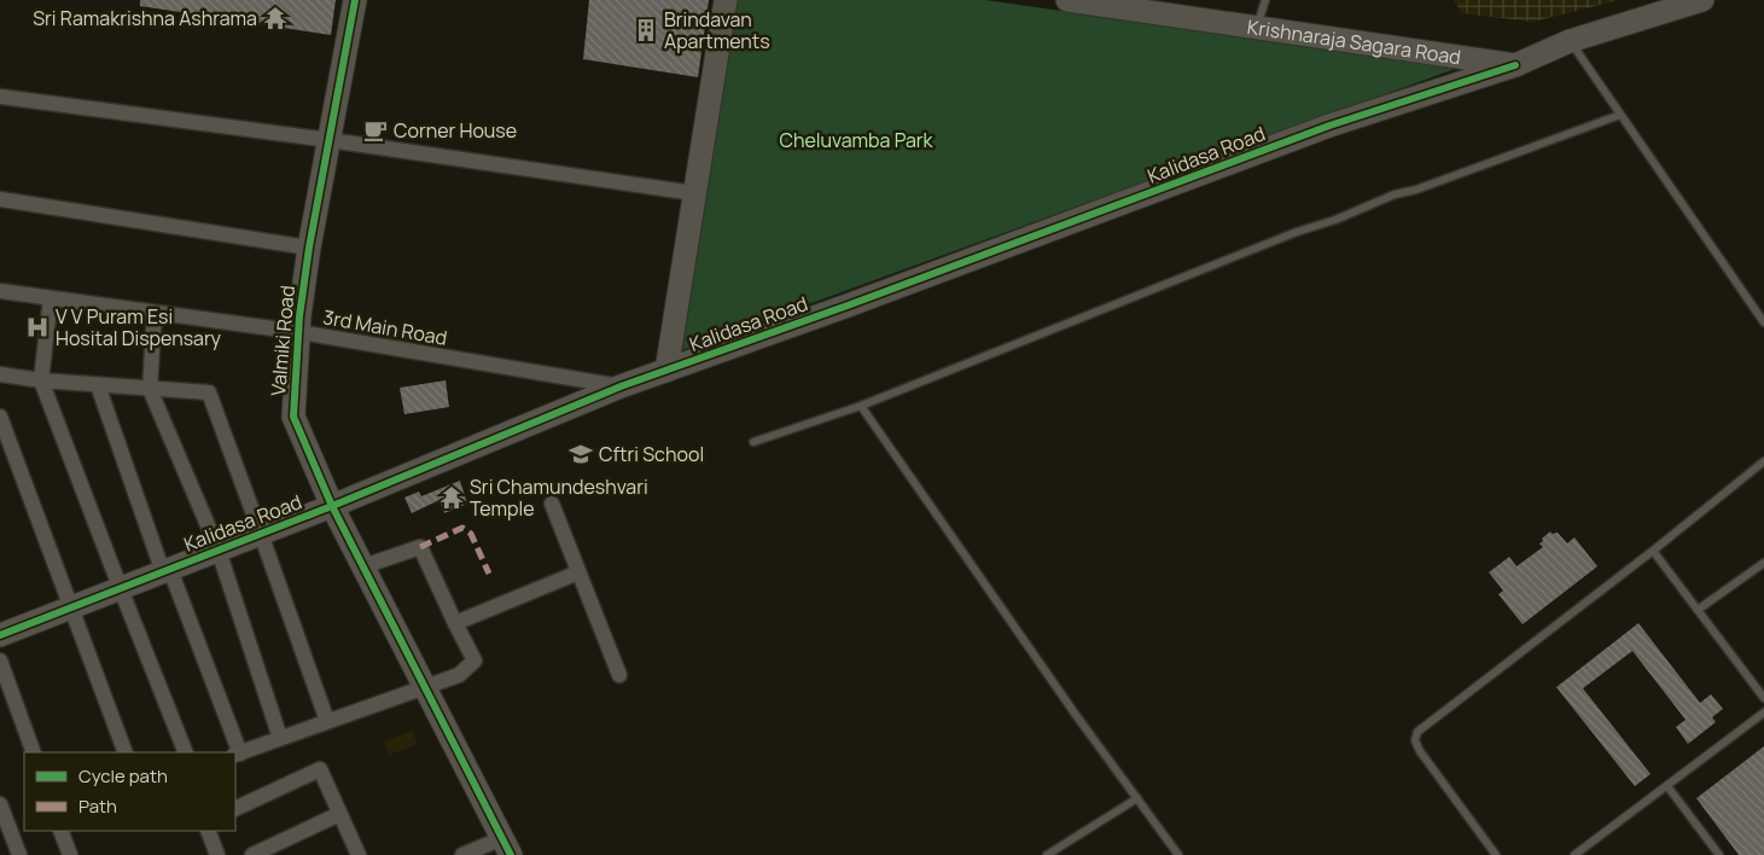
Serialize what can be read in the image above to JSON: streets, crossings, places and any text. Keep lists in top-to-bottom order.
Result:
{
  "streets": {
    "street": [
      "Krishnaraja Sagara Road",
      "Kalidasa Road",
      "3rd Main Road",
      "Valmiki Road"
    ]
  },
  "crossings": [
    ["Krishnaraja Sagara Road", "Kalidasa Road"],
    ["Kalidasa Road", "3rd Main Road"],
    ["Kalidasa Road", "Valmiki Road"],
    ["3rd Main Road", "Valmiki Road"]
  ],
  "parks": ["Cheluvamba Park"],
  "places": {
    "temple": ["Sri Ramakrishna Ashrama", "Sri Chamundeshvari Temple"],
    "building": ["Brindavan Apartments"],
    "cafe": ["Corner House"],
    "hospital": ["V V Puram Esi Hosital Dispensary"],
    "school or university": ["Cftri School"]
  },
  "legend": ["Cycle path", "Path"]
}
